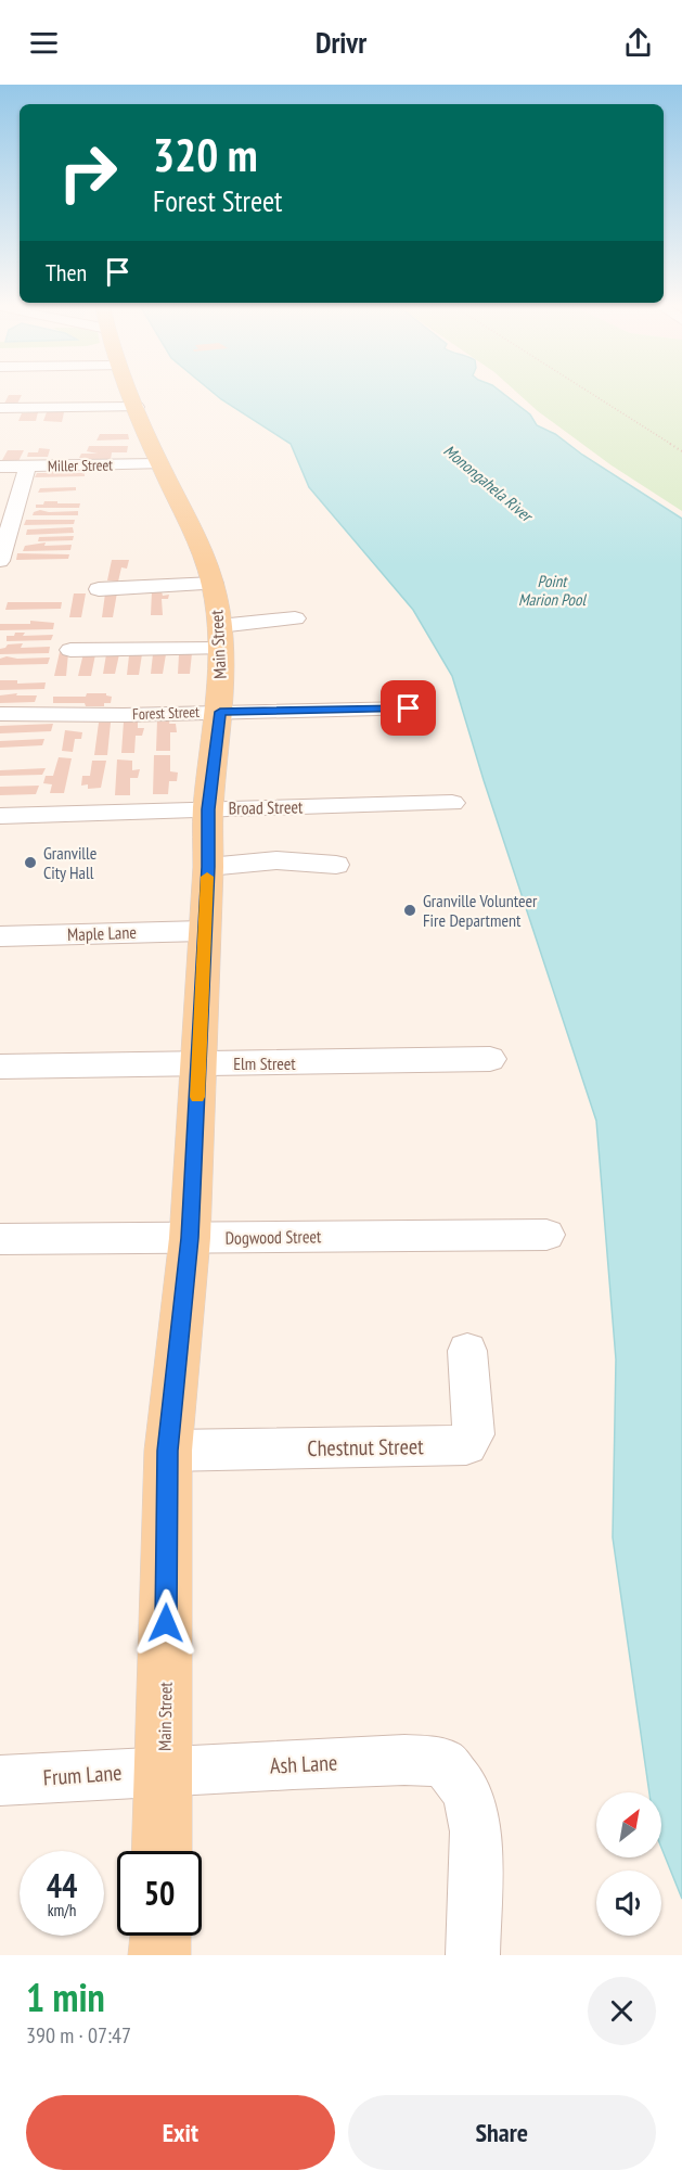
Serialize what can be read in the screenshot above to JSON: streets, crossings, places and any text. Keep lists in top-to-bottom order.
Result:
{
  "streets": {
    "main road": ["Main Street"],
    "street": [
      "Miller Street",
      "Forest Street",
      "Broad Street",
      "Maple Lane",
      "Elm Street",
      "Dogwood Street",
      "Chestnut Street",
      "Ash Lane",
      "Frum Lane"
    ]
  },
  "crossings": [
    ["Miller Street", "Main Street"],
    ["Main Street", "Forest Street"],
    ["Main Street", "Broad Street"],
    ["Main Street", "Maple Lane"],
    ["Main Street", "Elm Street"],
    ["Main Street", "Dogwood Street"],
    ["Main Street", "Chestnut Street"],
    ["Main Street", "Ash Lane"],
    ["Main Street", "Frum Lane"],
    ["Ash Lane", "Frum Lane"]
  ],
  "water": ["Monongahela River", "Point Marion Pool"],
  "places": ["Granville City Hall", "Granville Volunteer Fire Department"],
  "north": "top right",
  "page": {
    "header": "Drivr",
    "turn": ["320 m", "Forest Street"],
    "then": "Then",
    "speed": "44 km/h",
    "limit": "50",
    "heading": ["1 min", "390 m · 07:47"],
    "buttons": ["Exit", "Share"]
  }
}
